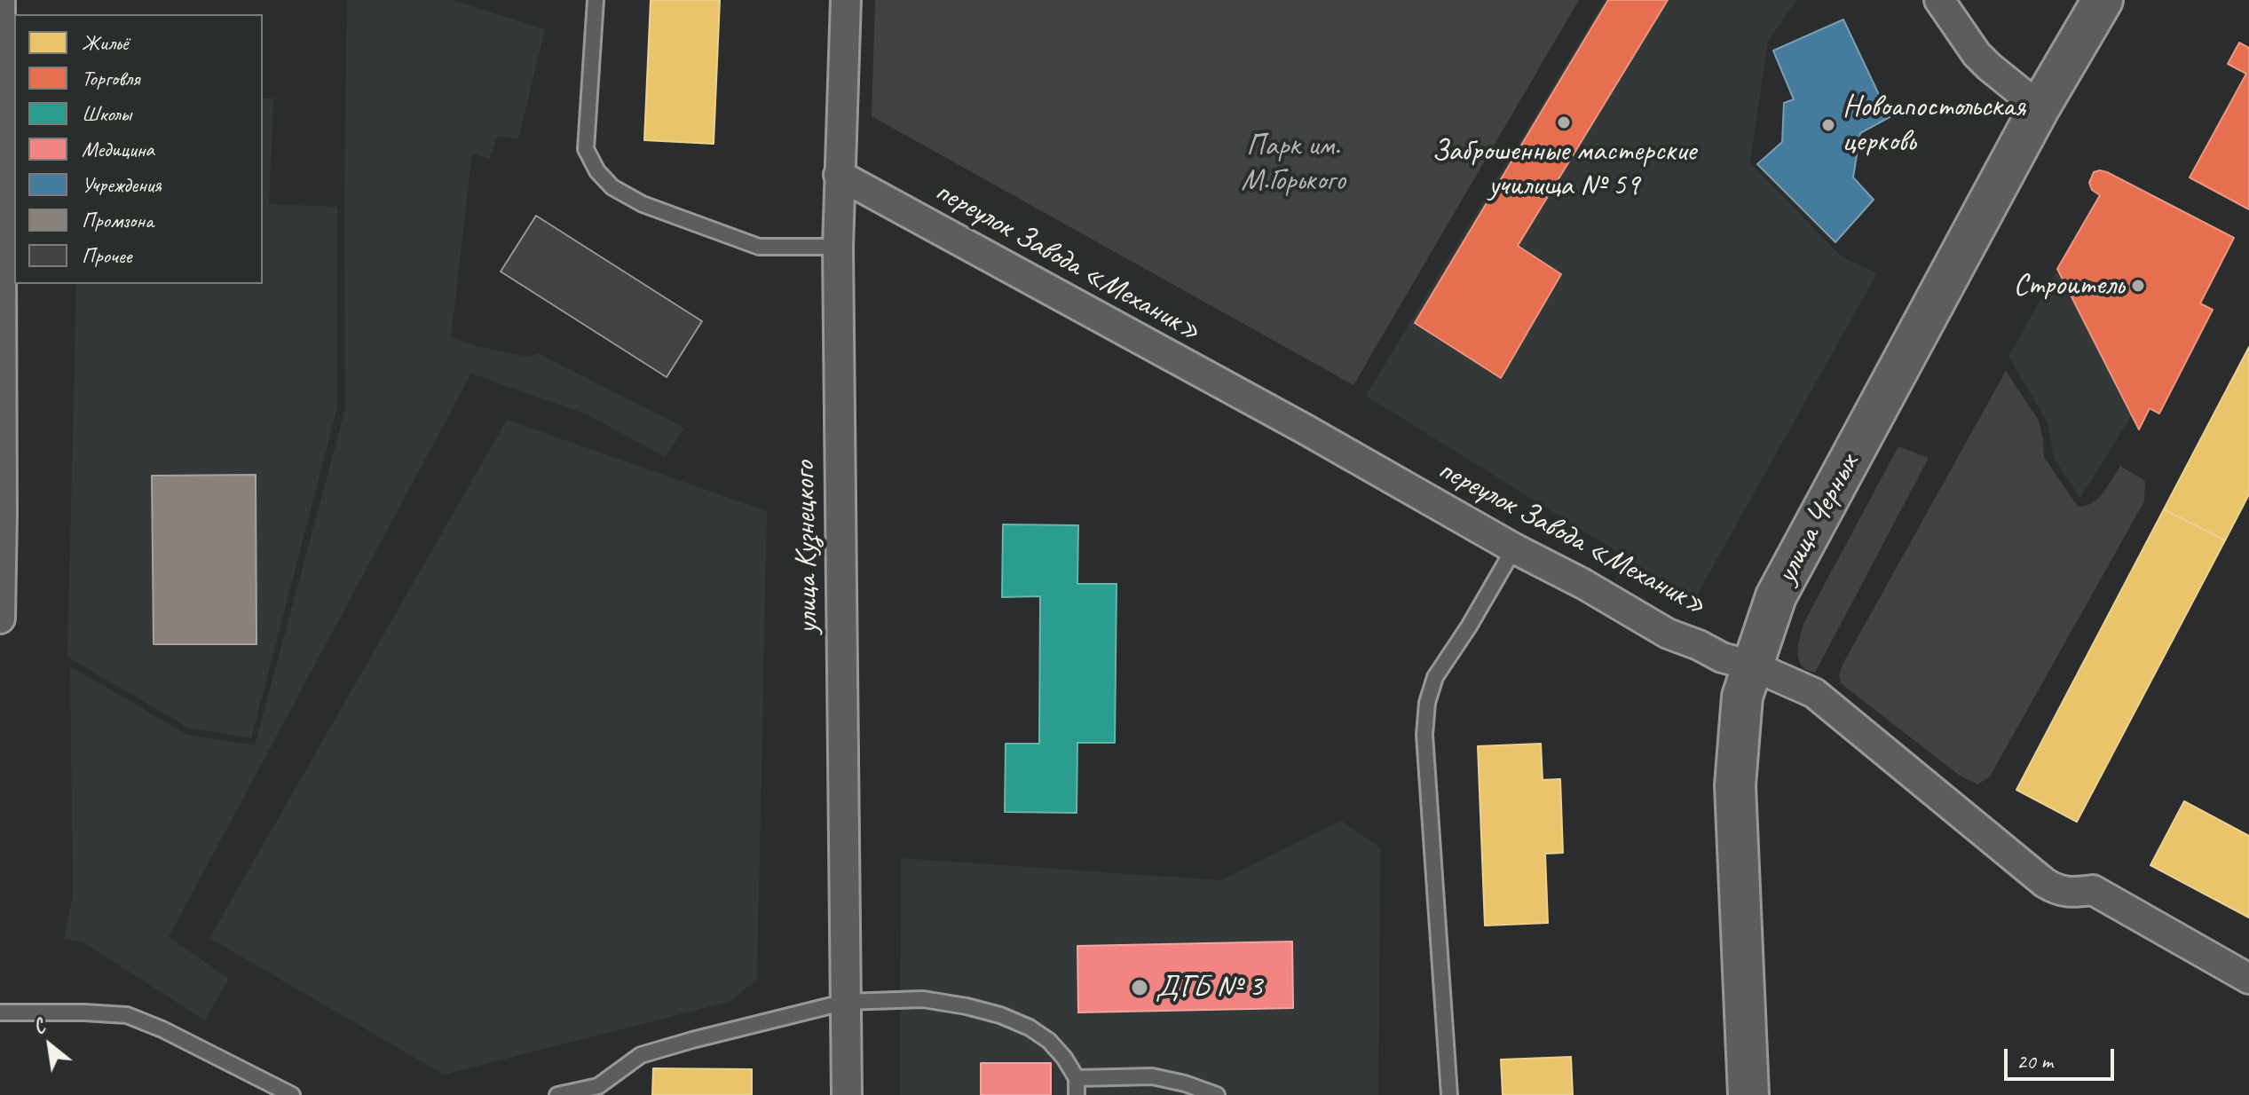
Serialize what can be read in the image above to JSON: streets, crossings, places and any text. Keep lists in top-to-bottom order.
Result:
{
  "streets": {
    "main road": ["улица Черных"],
    "street": ["переулок Завода «Механик»", "улица Кузнецкого"]
  },
  "crossings": [
    ["переулок Завода «Механик»", "улица Черных"],
    ["переулок Завода «Механик»", "улица Кузнецкого"]
  ],
  "parks": ["Парк им. М.Горького"],
  "places": [
    "Заброшенные мастерские училища № 59",
    "Новоапостольская церковь",
    "Строитель",
    "ДГБ № 3"
  ],
  "legend": [
    "Жильё",
    "Торговля",
    "Школы",
    "Медицина",
    "Учреждения",
    "Промзона",
    "Прочее"
  ],
  "scale_bar": "20 m",
  "north": "top left"
}
